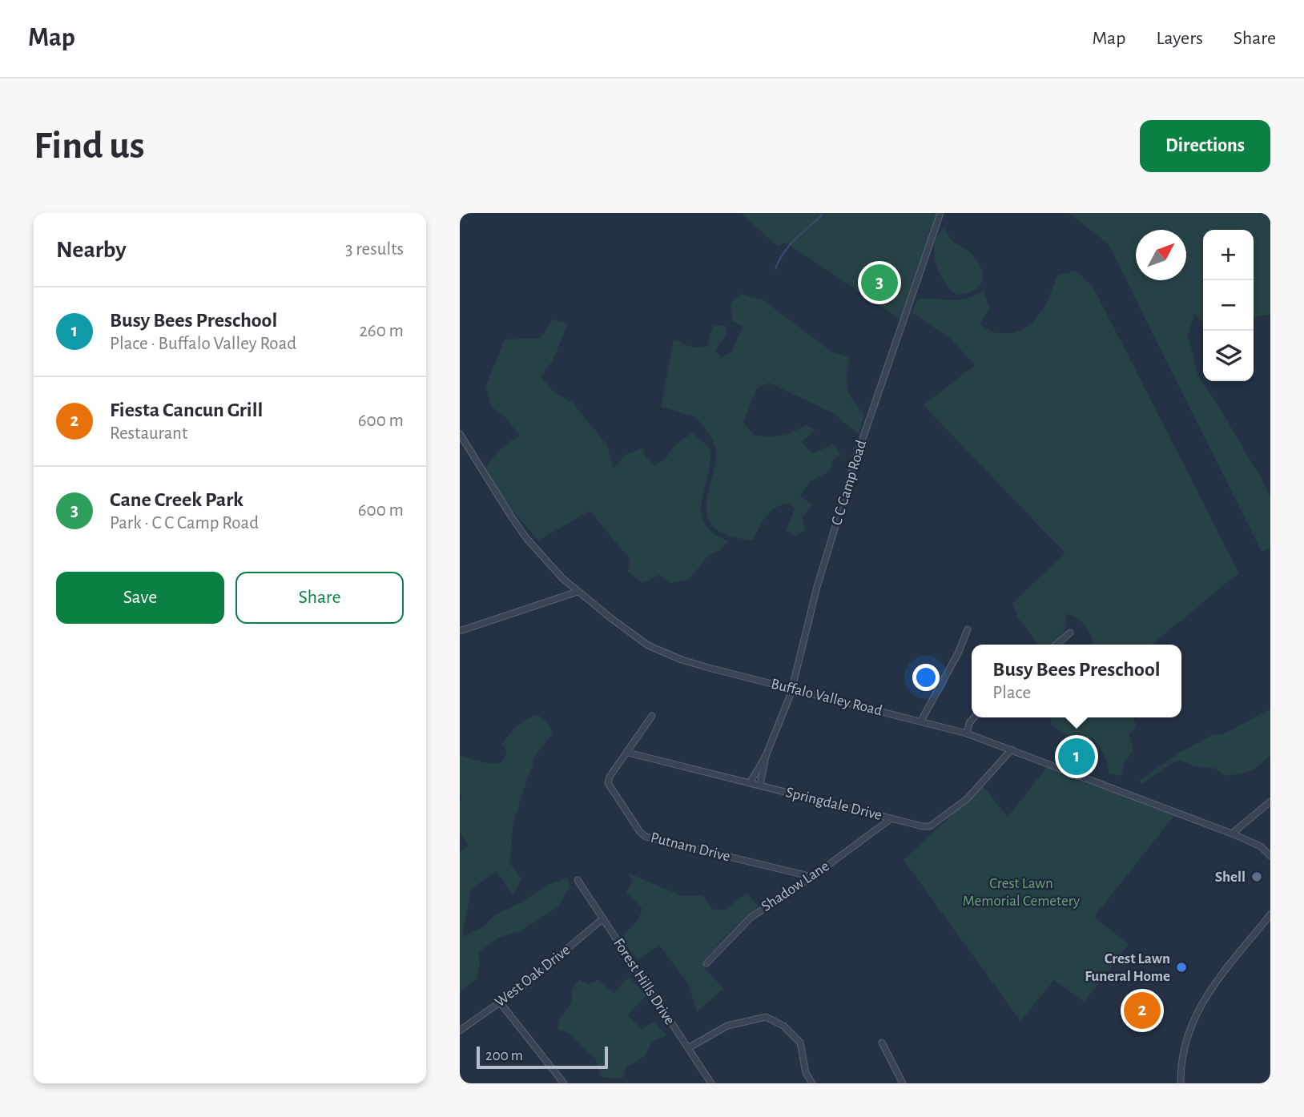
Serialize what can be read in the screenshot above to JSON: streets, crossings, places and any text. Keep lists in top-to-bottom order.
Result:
{
  "streets": {
    "street": [
      "C C Camp Road",
      "Buffalo Valley Road",
      "Springdale Drive",
      "Putnam Drive",
      "Shadow Lane",
      "West Oak Drive",
      "Forest Hills Drive"
    ]
  },
  "crossings": [
    ["C C Camp Road", "Buffalo Valley Road"],
    ["Buffalo Valley Road", "Springdale Drive"],
    ["Springdale Drive", "Putnam Drive"],
    ["Springdale Drive", "Shadow Lane"],
    ["Putnam Drive", "Shadow Lane"],
    ["West Oak Drive", "Forest Hills Drive"]
  ],
  "parks": ["Crest Lawn Memorial Cemetery"],
  "places": ["Shell", "Crest Lawn Funeral Home"],
  "scale_bar": "200 m",
  "north": "top right",
  "page": {
    "header": "Map",
    "nav": ["Map", "Layers", "Share"],
    "buttons": [
      "Directions",
      ["Save", "Share"]
    ],
    "title": "Find us",
    "heading": ["Nearby", "3 results"],
    "map_buttons": ["+", "−"],
    "pins": ["3", "1", "2"],
    "list": [
      {
        "mark": "1",
        "name": "Busy Bees Preschool",
        "note": "Place · Buffalo Valley Road",
        "value": "260 m"
      },
      {
        "mark": "2",
        "name": "Fiesta Cancun Grill",
        "note": "Restaurant",
        "value": "600 m"
      },
      {
        "mark": "3",
        "name": "Cane Creek Park",
        "note": "Park · C C Camp Road",
        "value": "600 m"
      }
    ],
    "popup": ["Busy Bees Preschool", "Place"],
    "scale": "200 m"
  }
}
